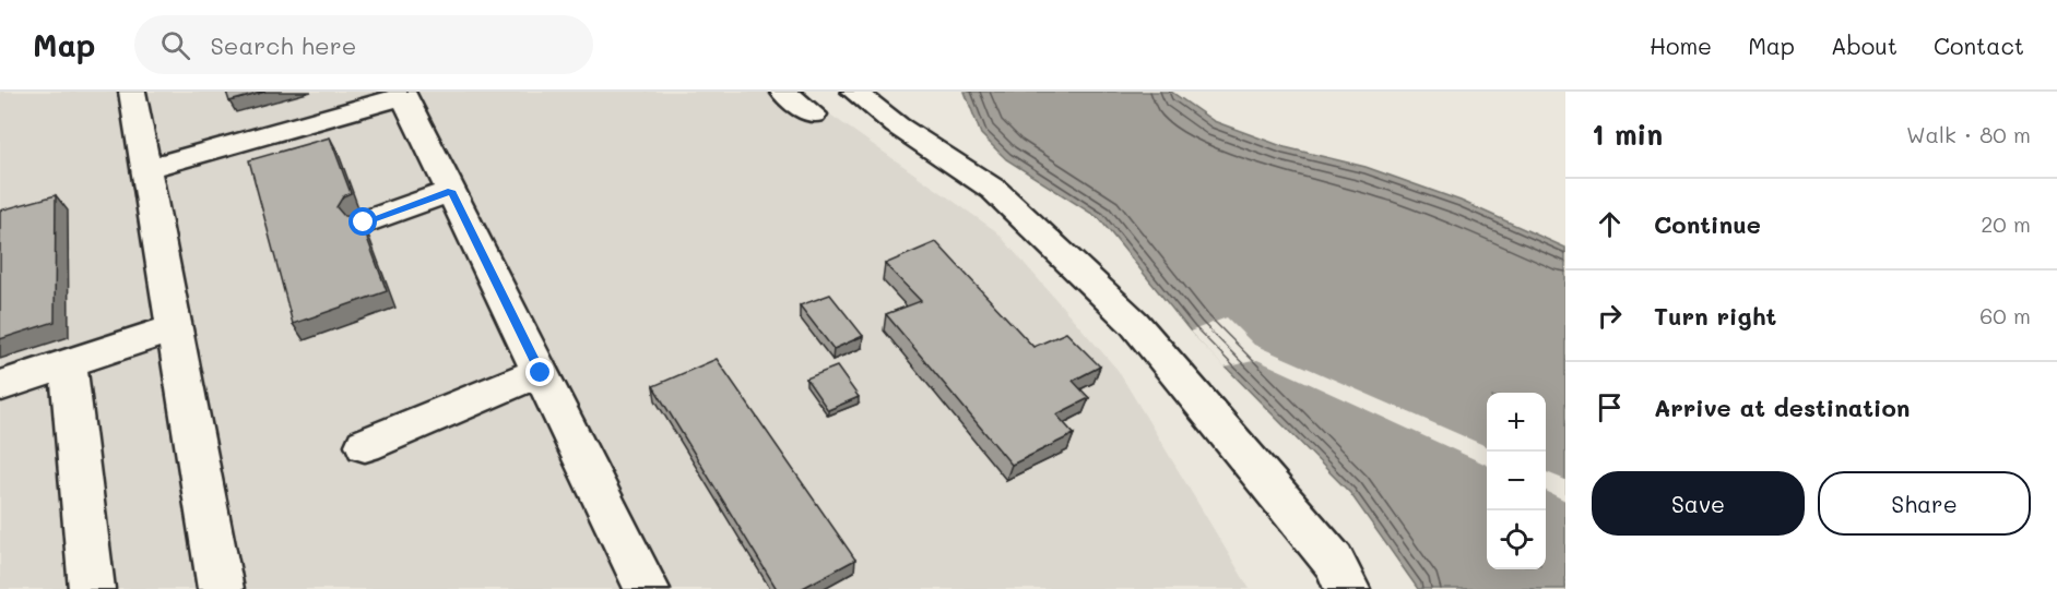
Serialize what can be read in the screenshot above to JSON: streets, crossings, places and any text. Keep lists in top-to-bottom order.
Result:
{
  "page": {
    "header": "Map",
    "search": "Search here",
    "nav": [
      "Home",
      "Map",
      "About",
      "Contact"
    ],
    "heading": ["1 min", "Walk · 80 m"],
    "list": [
      ["Continue", "20 m"],
      ["Turn right", "60 m"],
      "Arrive at destination"
    ],
    "map_buttons": ["+", "−"],
    "buttons": ["Save", "Share"]
  }
}
